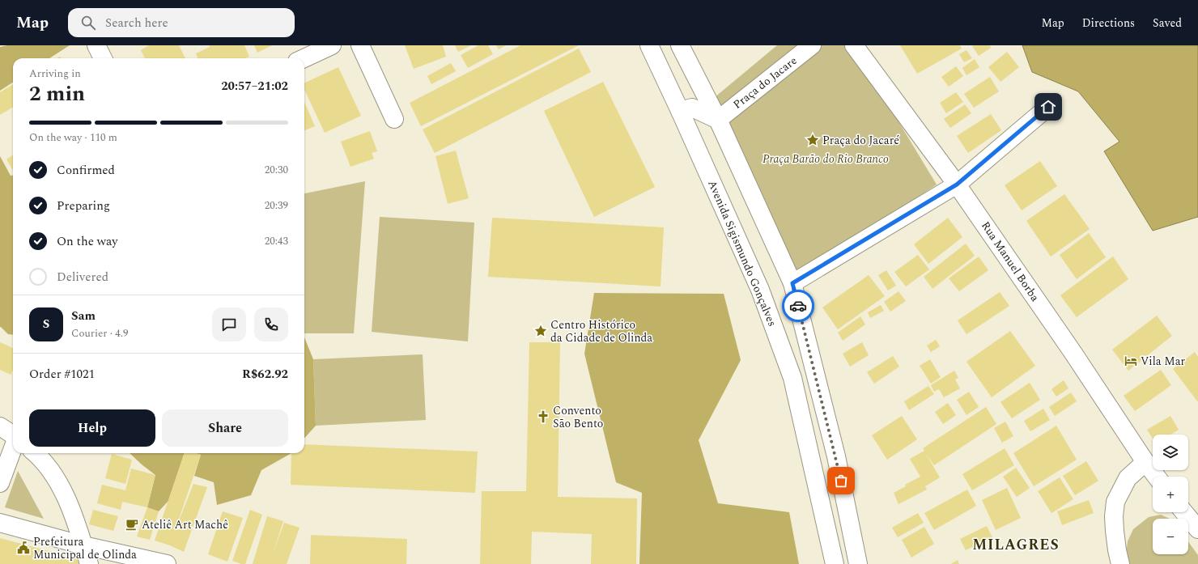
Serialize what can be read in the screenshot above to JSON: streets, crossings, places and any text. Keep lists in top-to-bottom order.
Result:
{
  "streets": {
    "street": ["Praça do Jacare", "Avenida Sigismundo Gonçalves", "Rua Manuel Borba"]
  },
  "districts": ["MILAGRES"],
  "parks": ["Praça Barão do Rio Branco"],
  "places": {
    "place": ["Praça do Jacaré", "Centro Histórico da Cidade de Olinda"],
    "hotel": ["Vila Mar"],
    "church": ["Convento São Bento"],
    "cafe": ["Ateliê Art Machê"],
    "public building": ["Prefeitura Municipal de Olinda"]
  },
  "page": {
    "header": "Map",
    "search": "Search here",
    "nav": ["Map", "Directions", "Saved"],
    "heading": ["2 min", "Arriving in", "20:57–21:02"],
    "panel": [
      "Sam",
      "Courier · 4.9",
      "Order #1021",
      "R$62.92"
    ],
    "bar": "On the way · 110 m",
    "list": [
      ["Confirmed", "20:30"],
      ["Preparing", "20:39"],
      ["On the way", "20:43"],
      "Delivered"
    ],
    "round": "S",
    "buttons": ["Help", "Share"],
    "map_buttons": ["+", "−"]
  }
}
